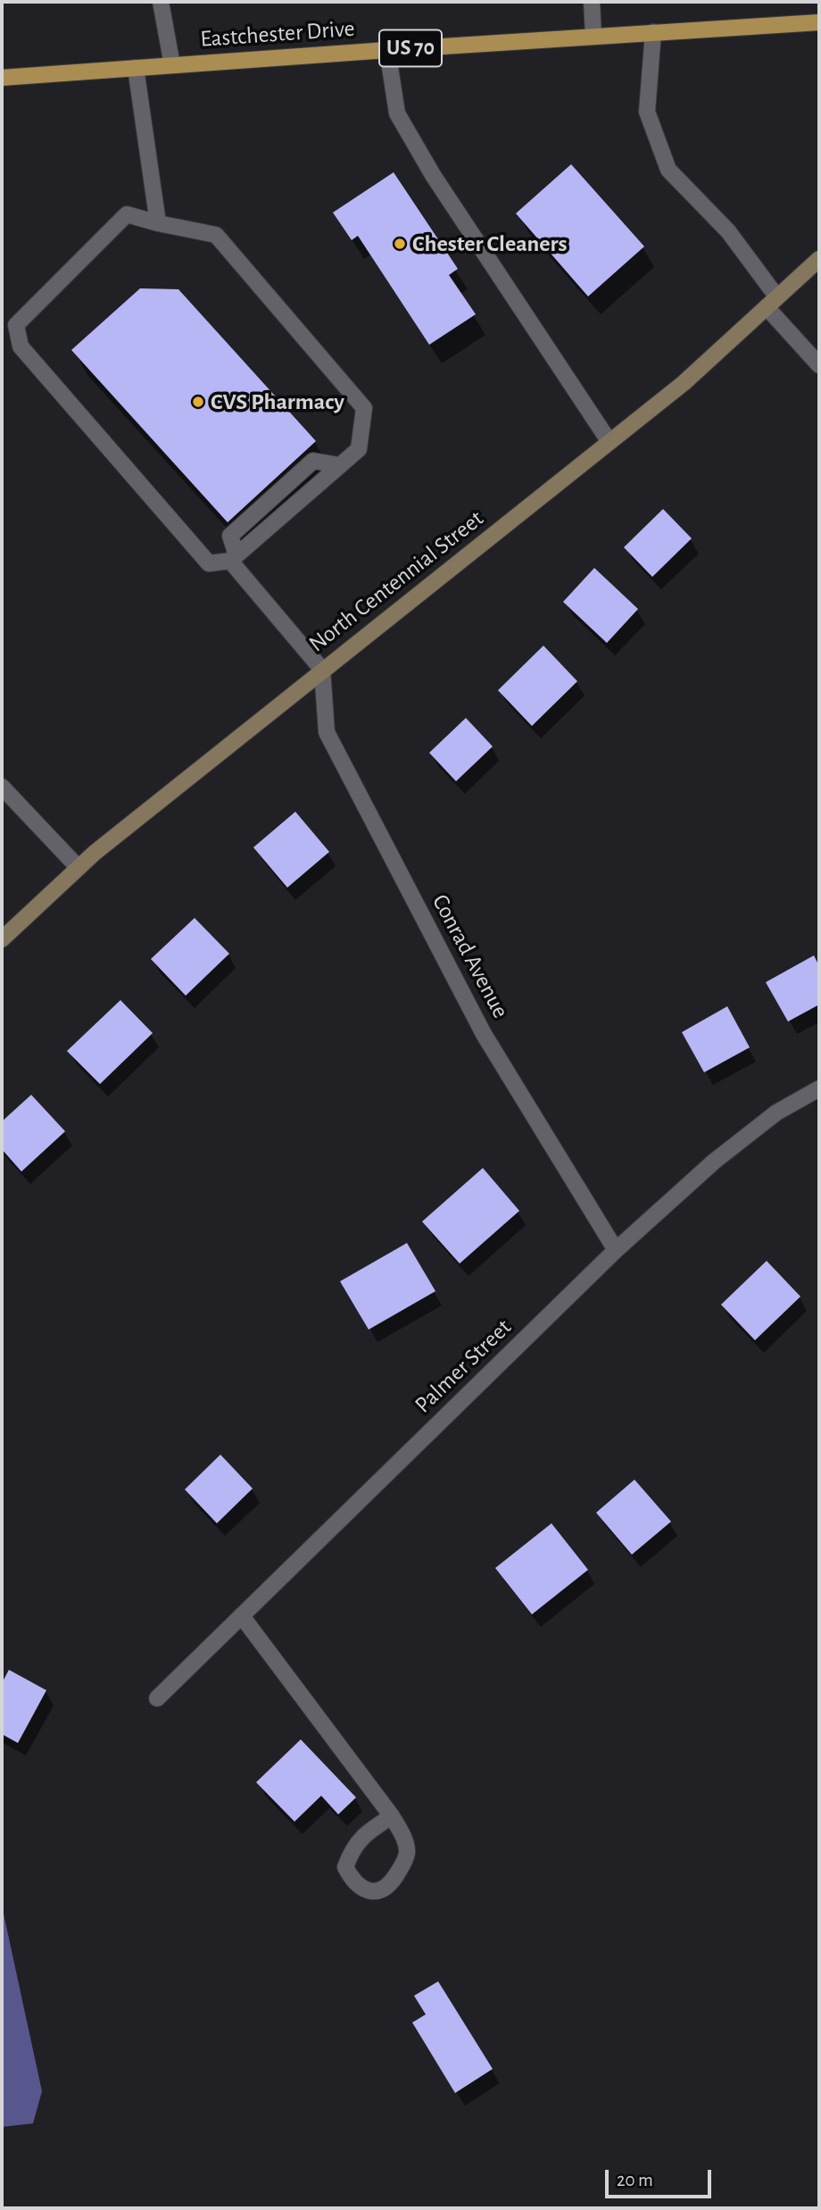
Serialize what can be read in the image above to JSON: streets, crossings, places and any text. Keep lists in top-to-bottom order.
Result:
{
  "streets": {
    "main road": ["Eastchester Drive", "US 70"],
    "street": ["North Centennial Street", "Conrad Avenue", "Palmer Street"]
  },
  "crossings": [
    ["North Centennial Street", "Conrad Avenue"],
    ["Conrad Avenue", "Palmer Street"]
  ],
  "places": ["Chester Cleaners", "CVS Pharmacy"],
  "scale_bar": "20 m"
}
